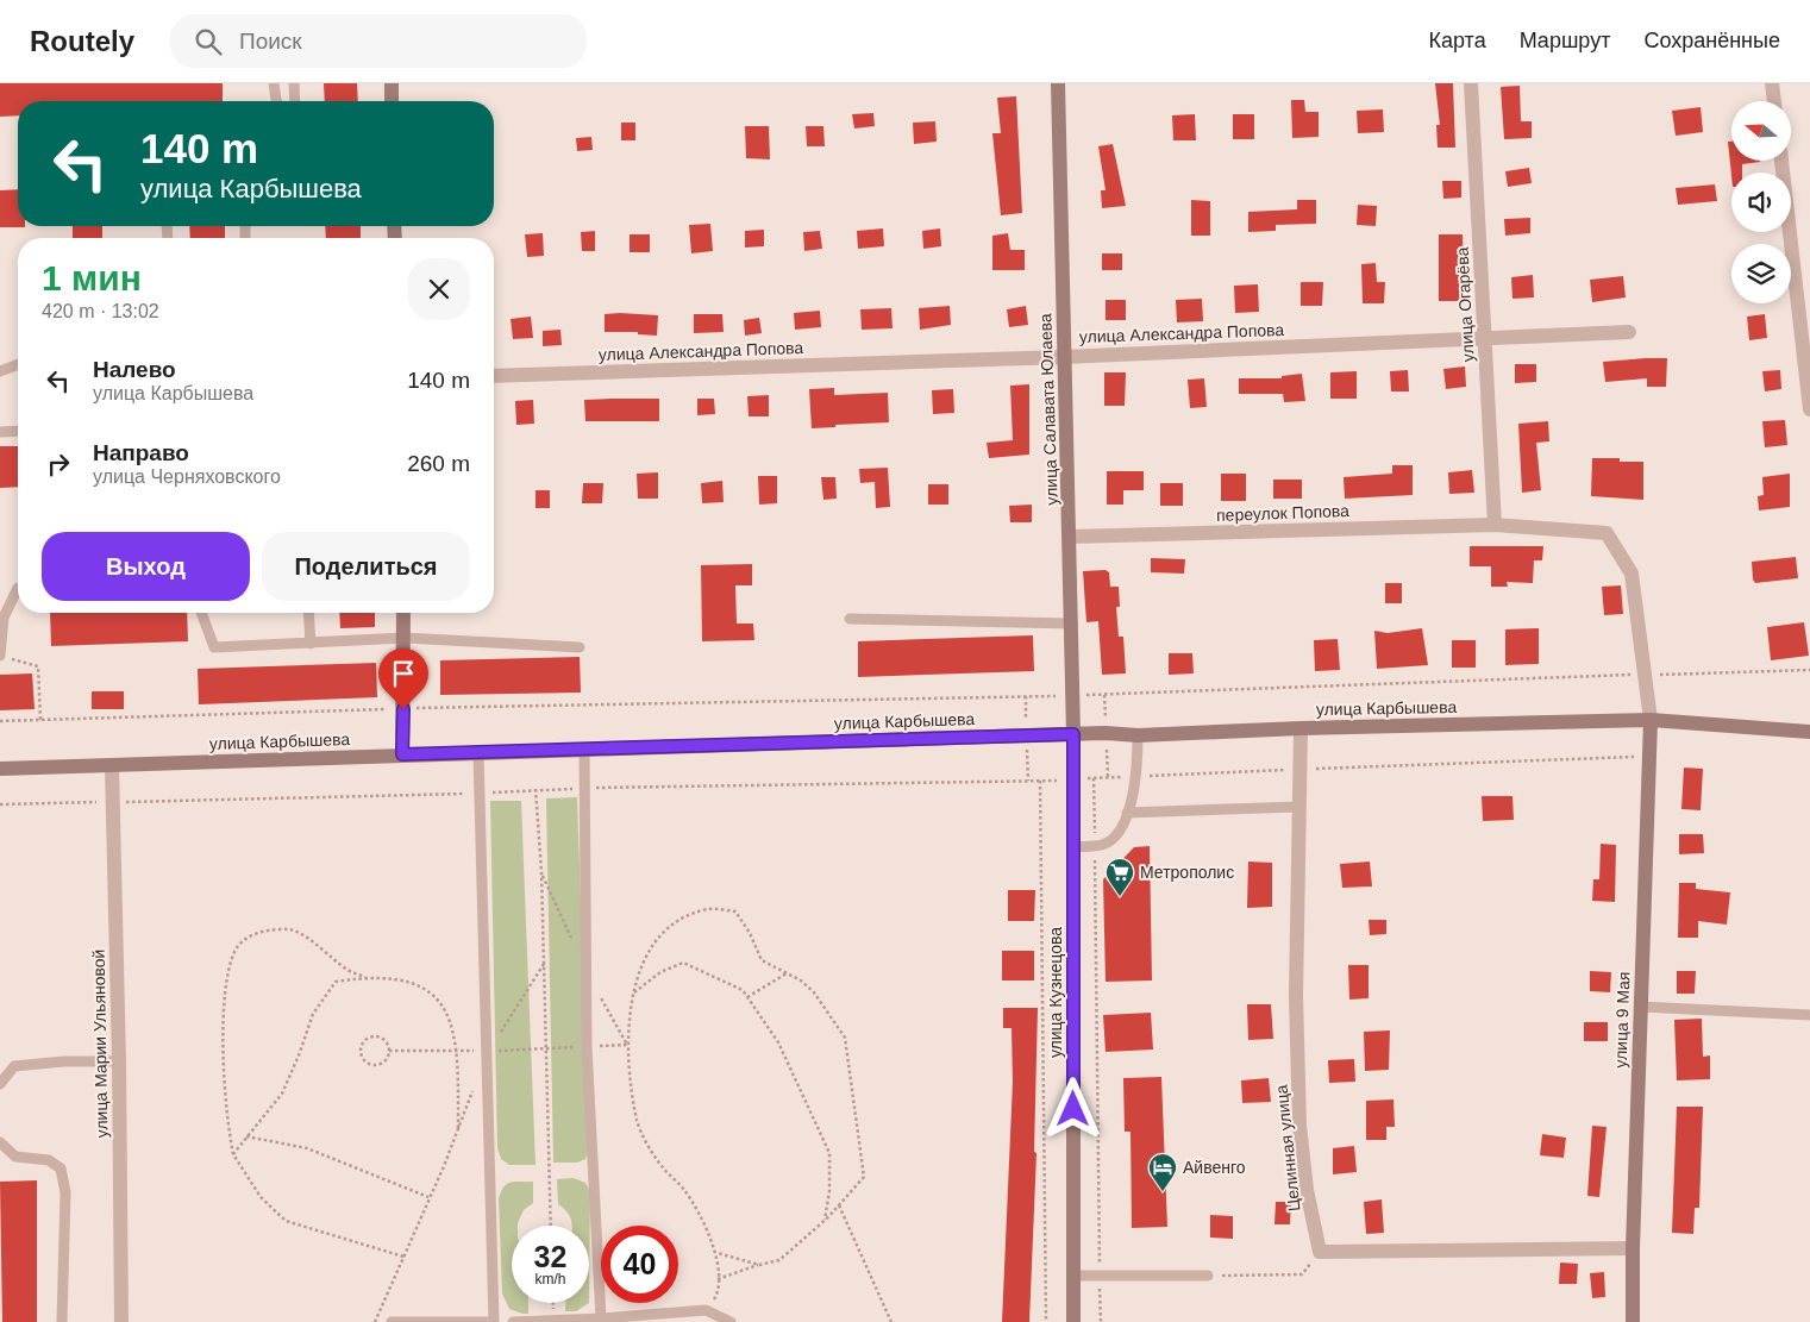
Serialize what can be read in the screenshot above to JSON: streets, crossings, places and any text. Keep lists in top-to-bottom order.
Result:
{
  "streets": {
    "street": [
      "улица Огарёва",
      "улица Александра Попова",
      "улица Салавата Юлаева",
      "переулок Попова",
      "улица Карбышева",
      "улица Кузнецова",
      "улица 9 Мая",
      "улица Марии Ульяновой",
      "Целинная улица"
    ]
  },
  "crossings": [
    ["улица Огарёва", "улица Александра Попова"],
    ["улица Огарёва", "переулок Попова"],
    ["улица Александра Попова", "улица Салавата Юлаева"],
    ["улица Салавата Юлаева", "переулок Попова"],
    ["улица Салавата Юлаева", "улица Карбышева"],
    ["улица Салавата Юлаева", "улица Кузнецова"],
    ["улица Карбышева", "улица Кузнецова"],
    ["улица Карбышева", "улица 9 Мая"],
    ["улица Карбышева", "улица Марии Ульяновой"],
    ["улица Карбышева", "Целинная улица"]
  ],
  "places": {
    "supermarket": ["Метрополис"],
    "hotel": ["Айвенго"]
  },
  "north": "left",
  "page": {
    "header": "Routely",
    "search": "Поиск",
    "nav": ["Карта", "Маршрут", "Сохранённые"],
    "turn": ["140 m", "улица Карбышева"],
    "heading": ["1 мин", "420 m · 13:02"],
    "list": [
      {
        "name": "Налево",
        "note": "улица Карбышева",
        "value": "140 m"
      },
      {
        "name": "Направо",
        "note": "улица Черняховского",
        "value": "260 m"
      }
    ],
    "buttons": ["Выход", "Поделиться"],
    "speed": "32 km/h",
    "limit": "40"
  }
}
